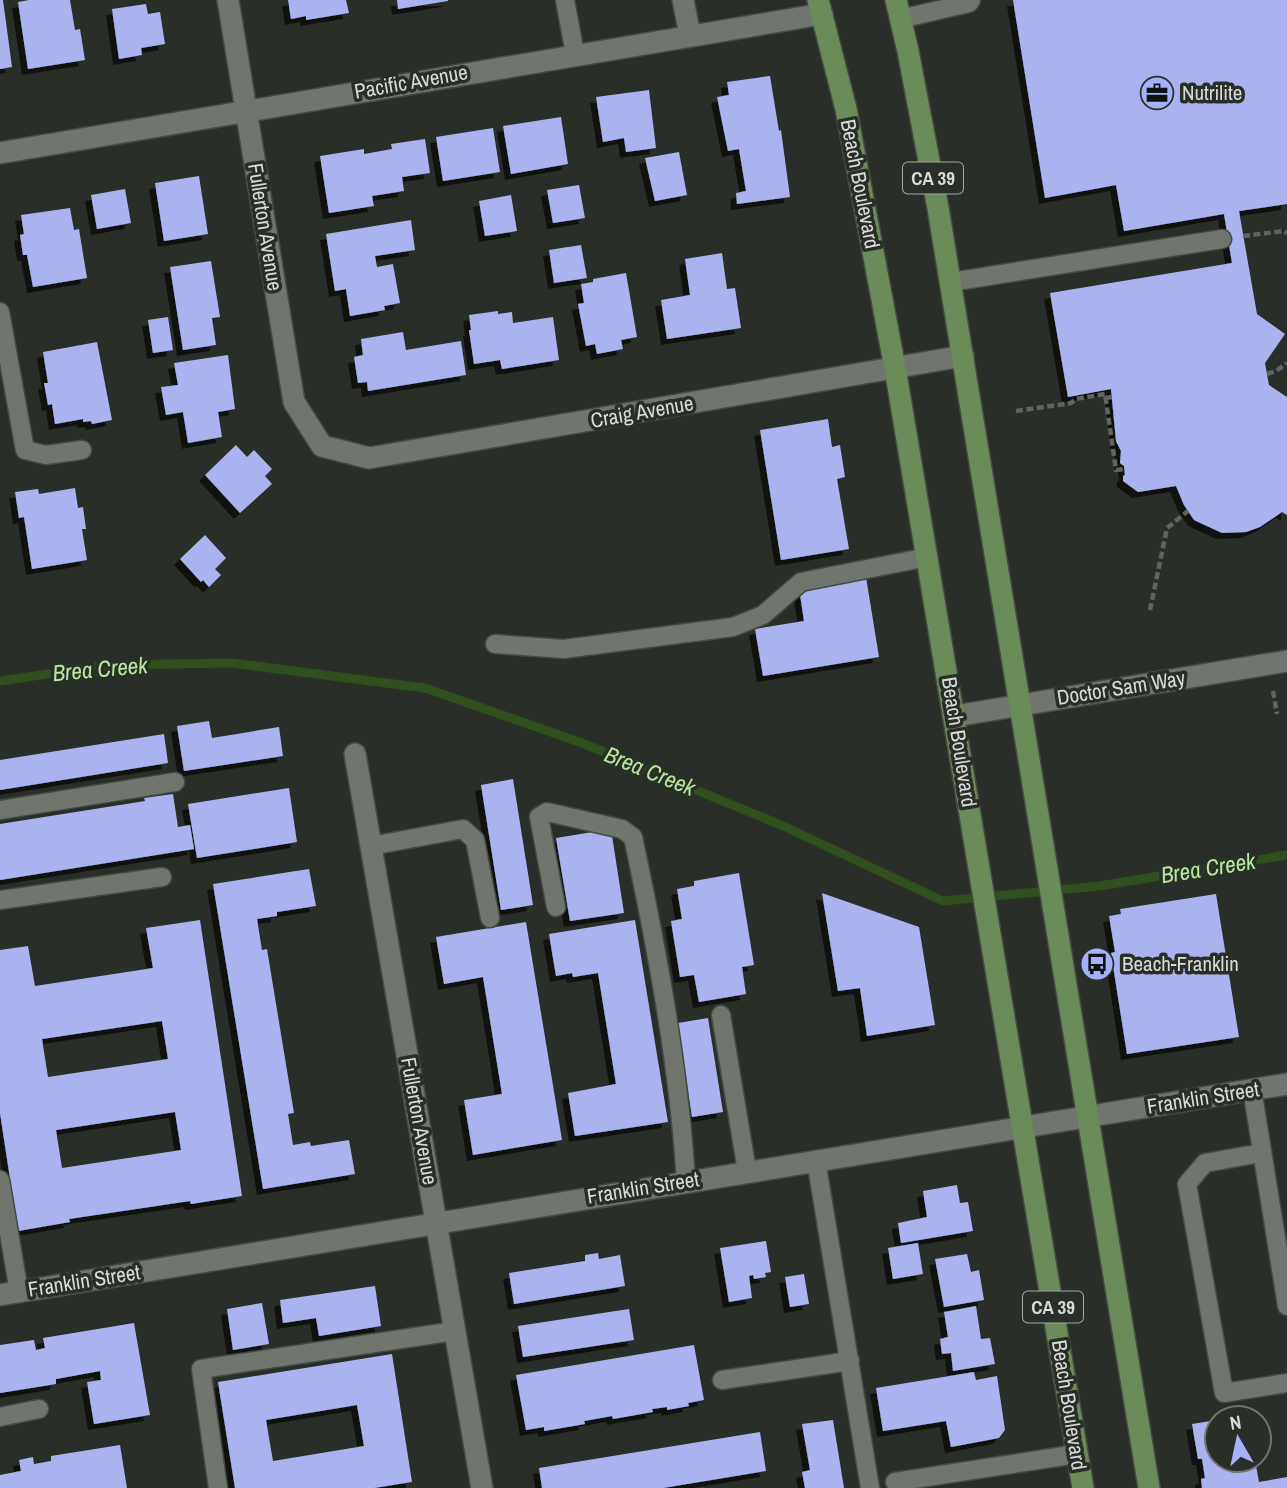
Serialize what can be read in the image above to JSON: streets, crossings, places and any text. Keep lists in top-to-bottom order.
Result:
{
  "streets": {
    "main road": ["CA 39", "Beach Boulevard"],
    "street": [
      "Pacific Avenue",
      "Fullerton Avenue",
      "Craig Avenue",
      "Doctor Sam Way",
      "Franklin Street"
    ]
  },
  "crossings": [
    ["Pacific Avenue", "Beach Boulevard"],
    ["Pacific Avenue", "Fullerton Avenue"],
    ["CA 39", "Craig Avenue"],
    ["CA 39", "Doctor Sam Way"],
    ["CA 39", "Franklin Street"],
    ["Beach Boulevard", "Craig Avenue"],
    ["Beach Boulevard", "Doctor Sam Way"],
    ["Beach Boulevard", "Franklin Street"],
    ["Fullerton Avenue", "Craig Avenue"],
    ["Fullerton Avenue", "Franklin Street"]
  ],
  "water": ["Brea Creek"],
  "places": {
    "office": ["Nutrilite"],
    "bus stop": ["Beach-Franklin"]
  },
  "north": "top"
}
